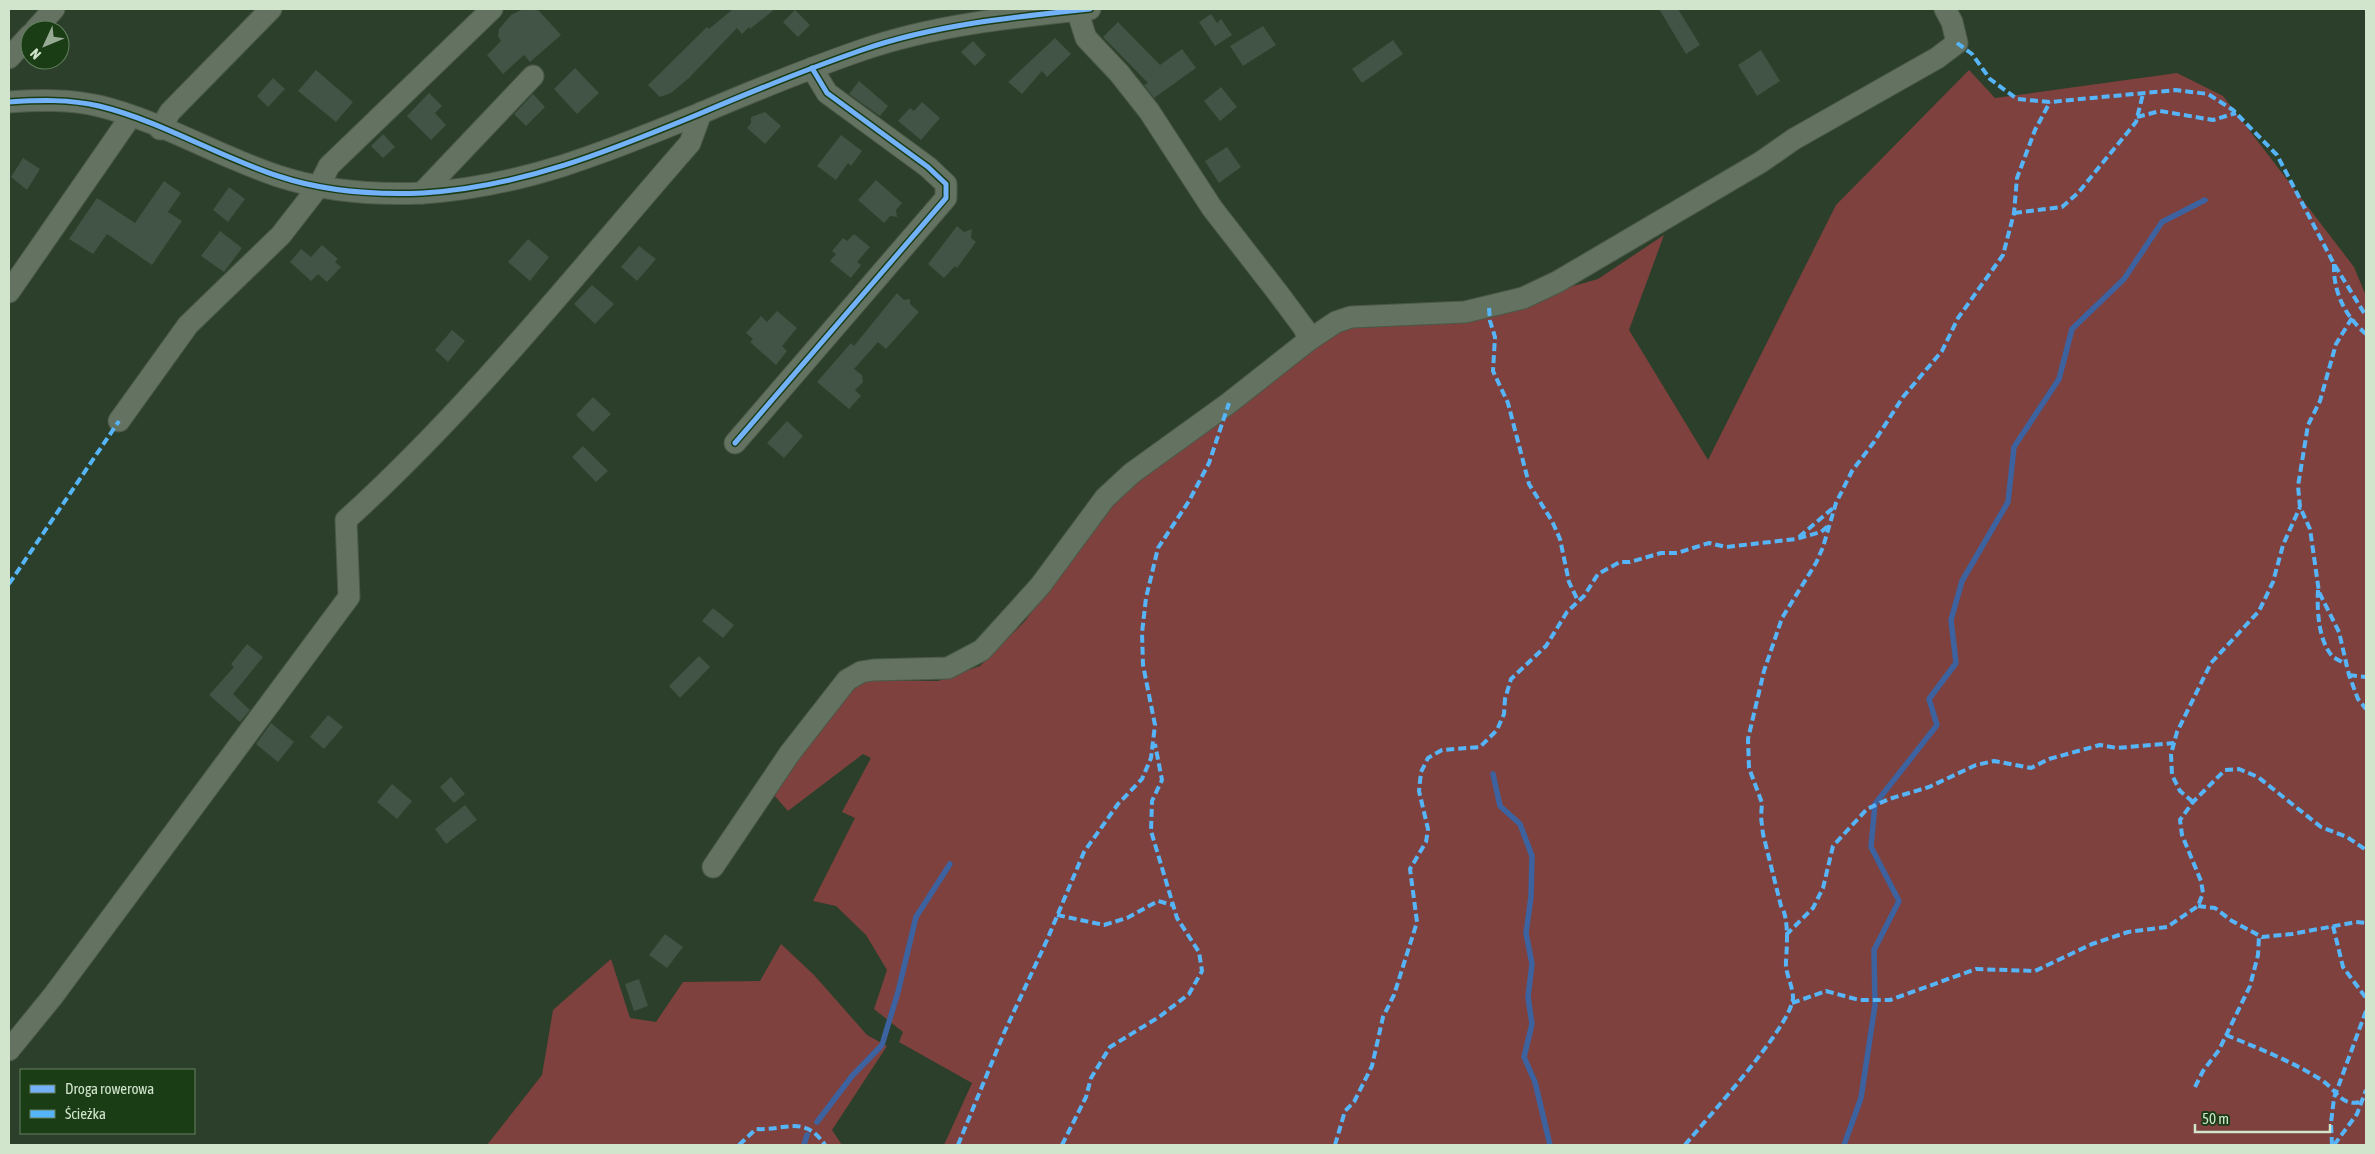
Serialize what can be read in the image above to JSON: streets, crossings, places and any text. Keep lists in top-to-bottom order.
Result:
{
  "legend": ["Droga rowerowa", "Ścieżka"],
  "scale_bar": "50 m",
  "north": "bottom left"
}
